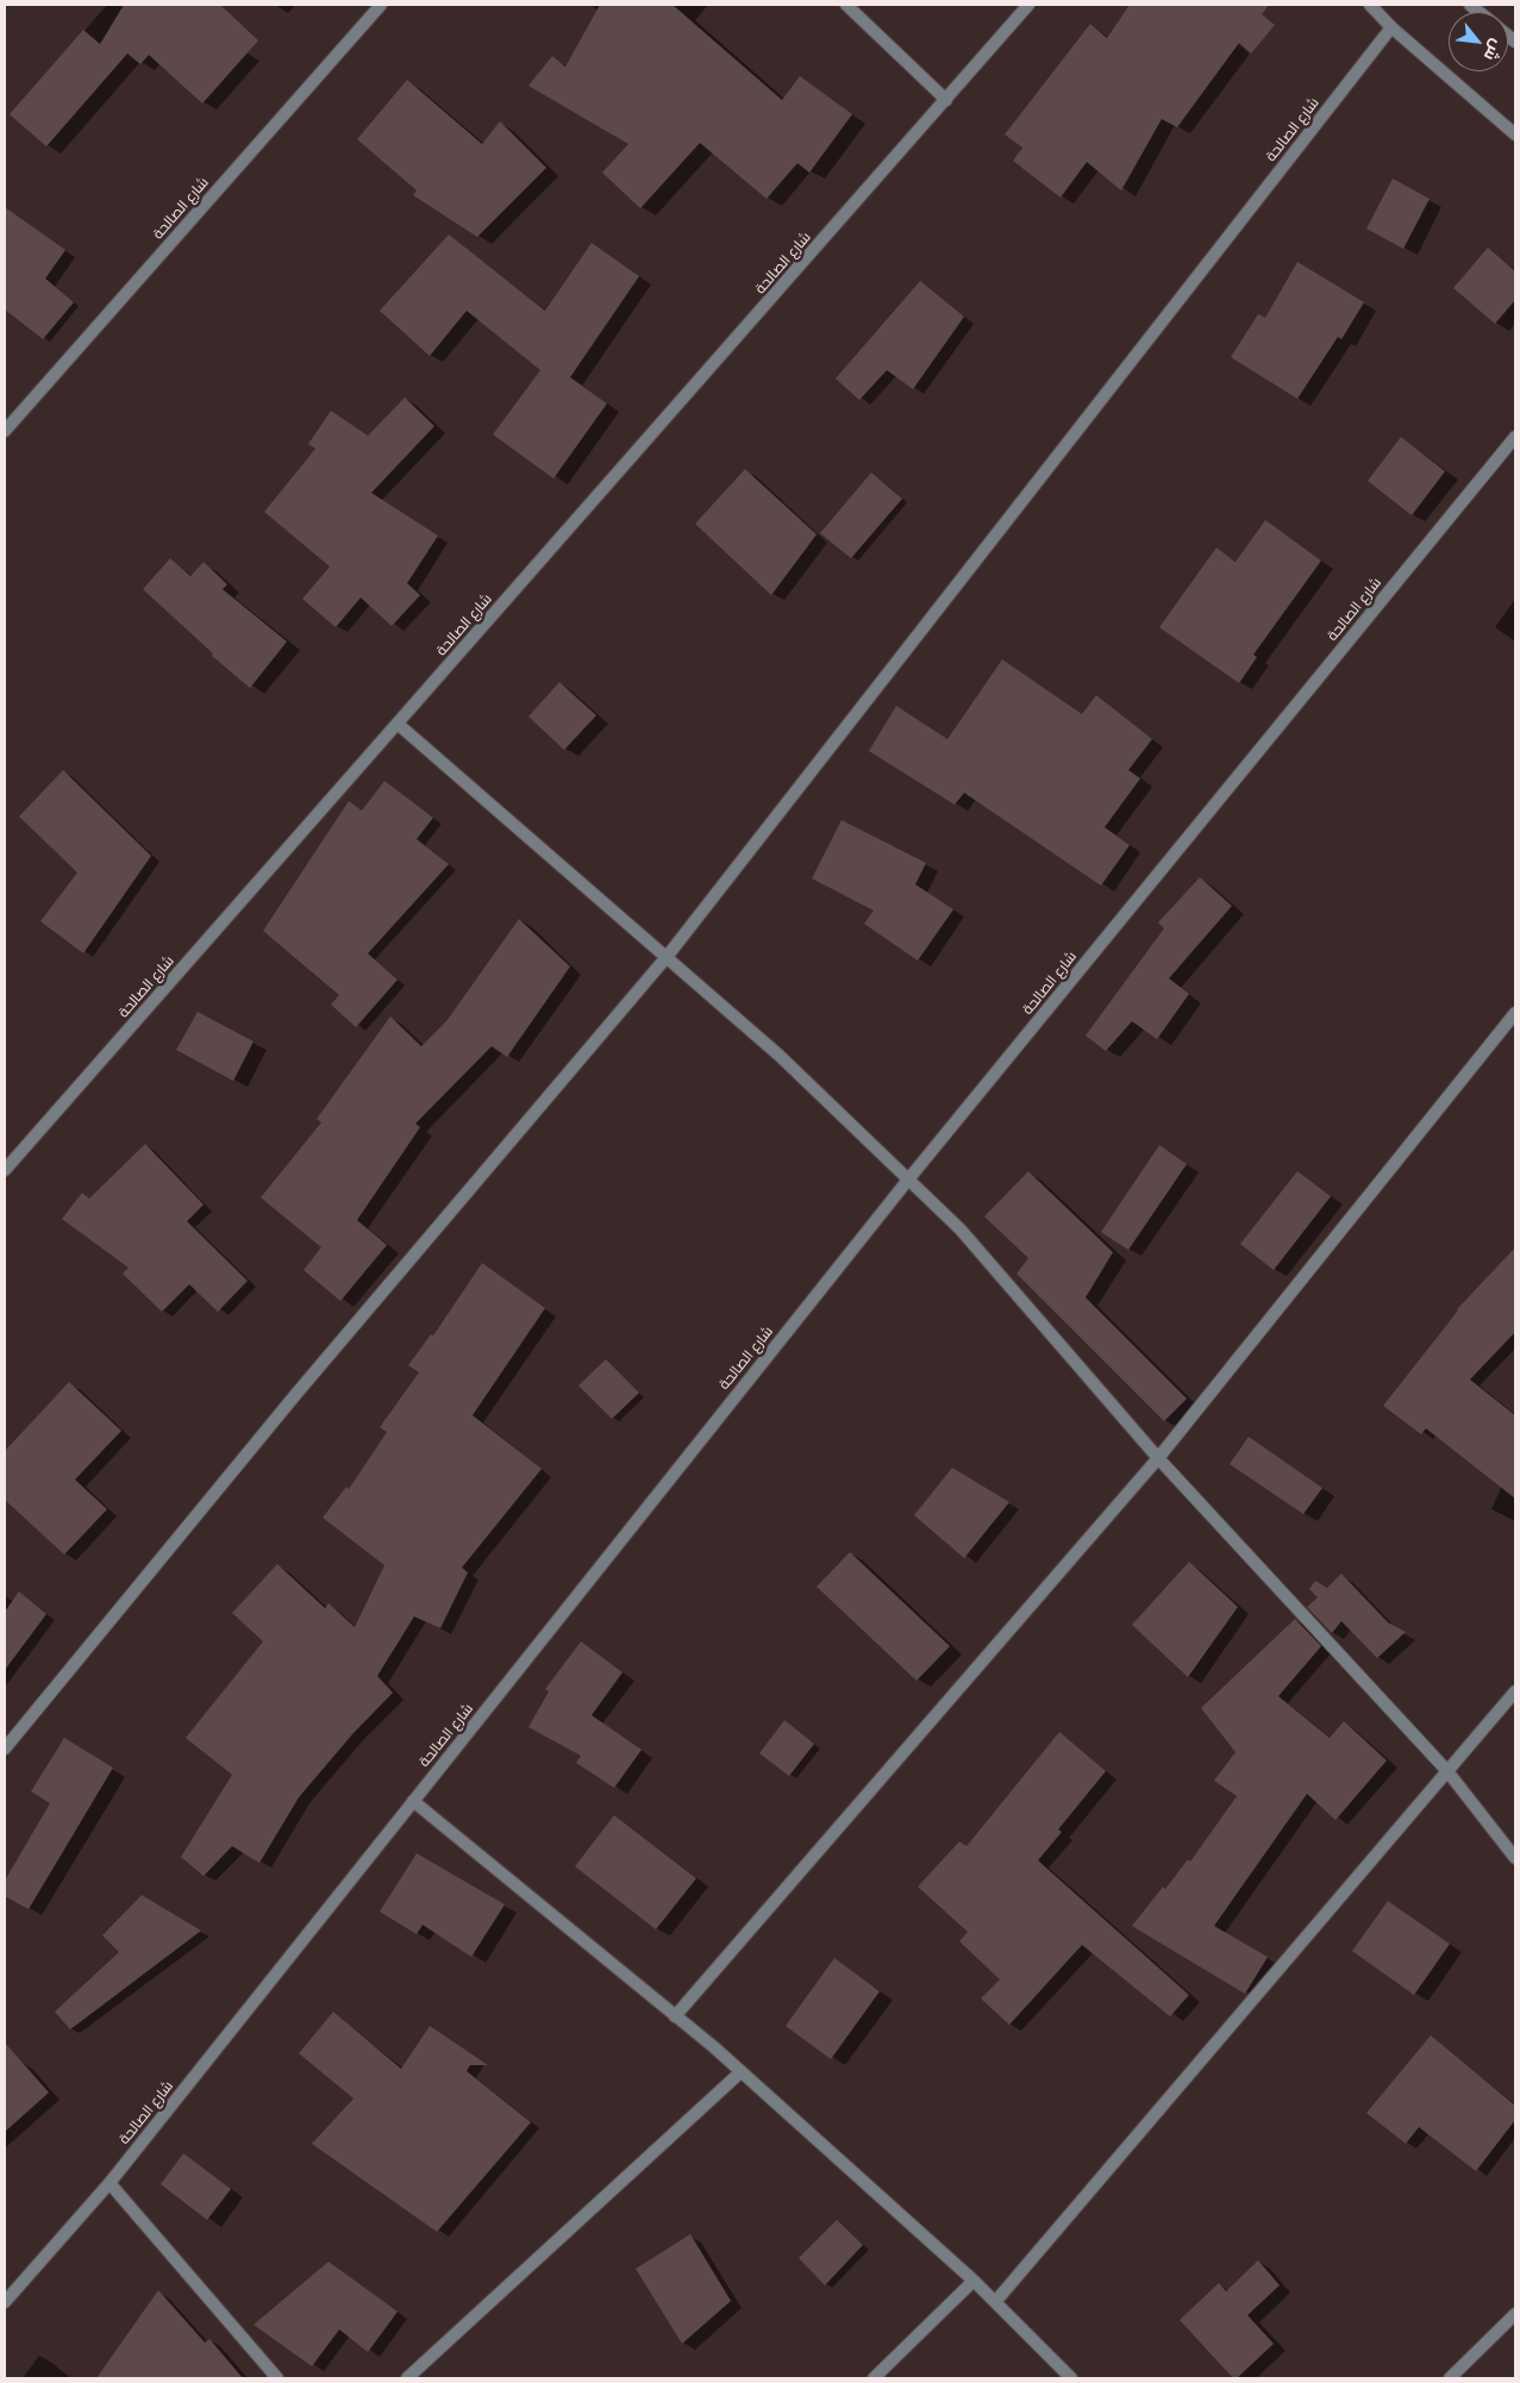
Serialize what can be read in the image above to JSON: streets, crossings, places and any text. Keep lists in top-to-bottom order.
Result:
{
  "streets": {
    "street": ["شارع الصالحة"]
  },
  "north": "bottom right"
}
